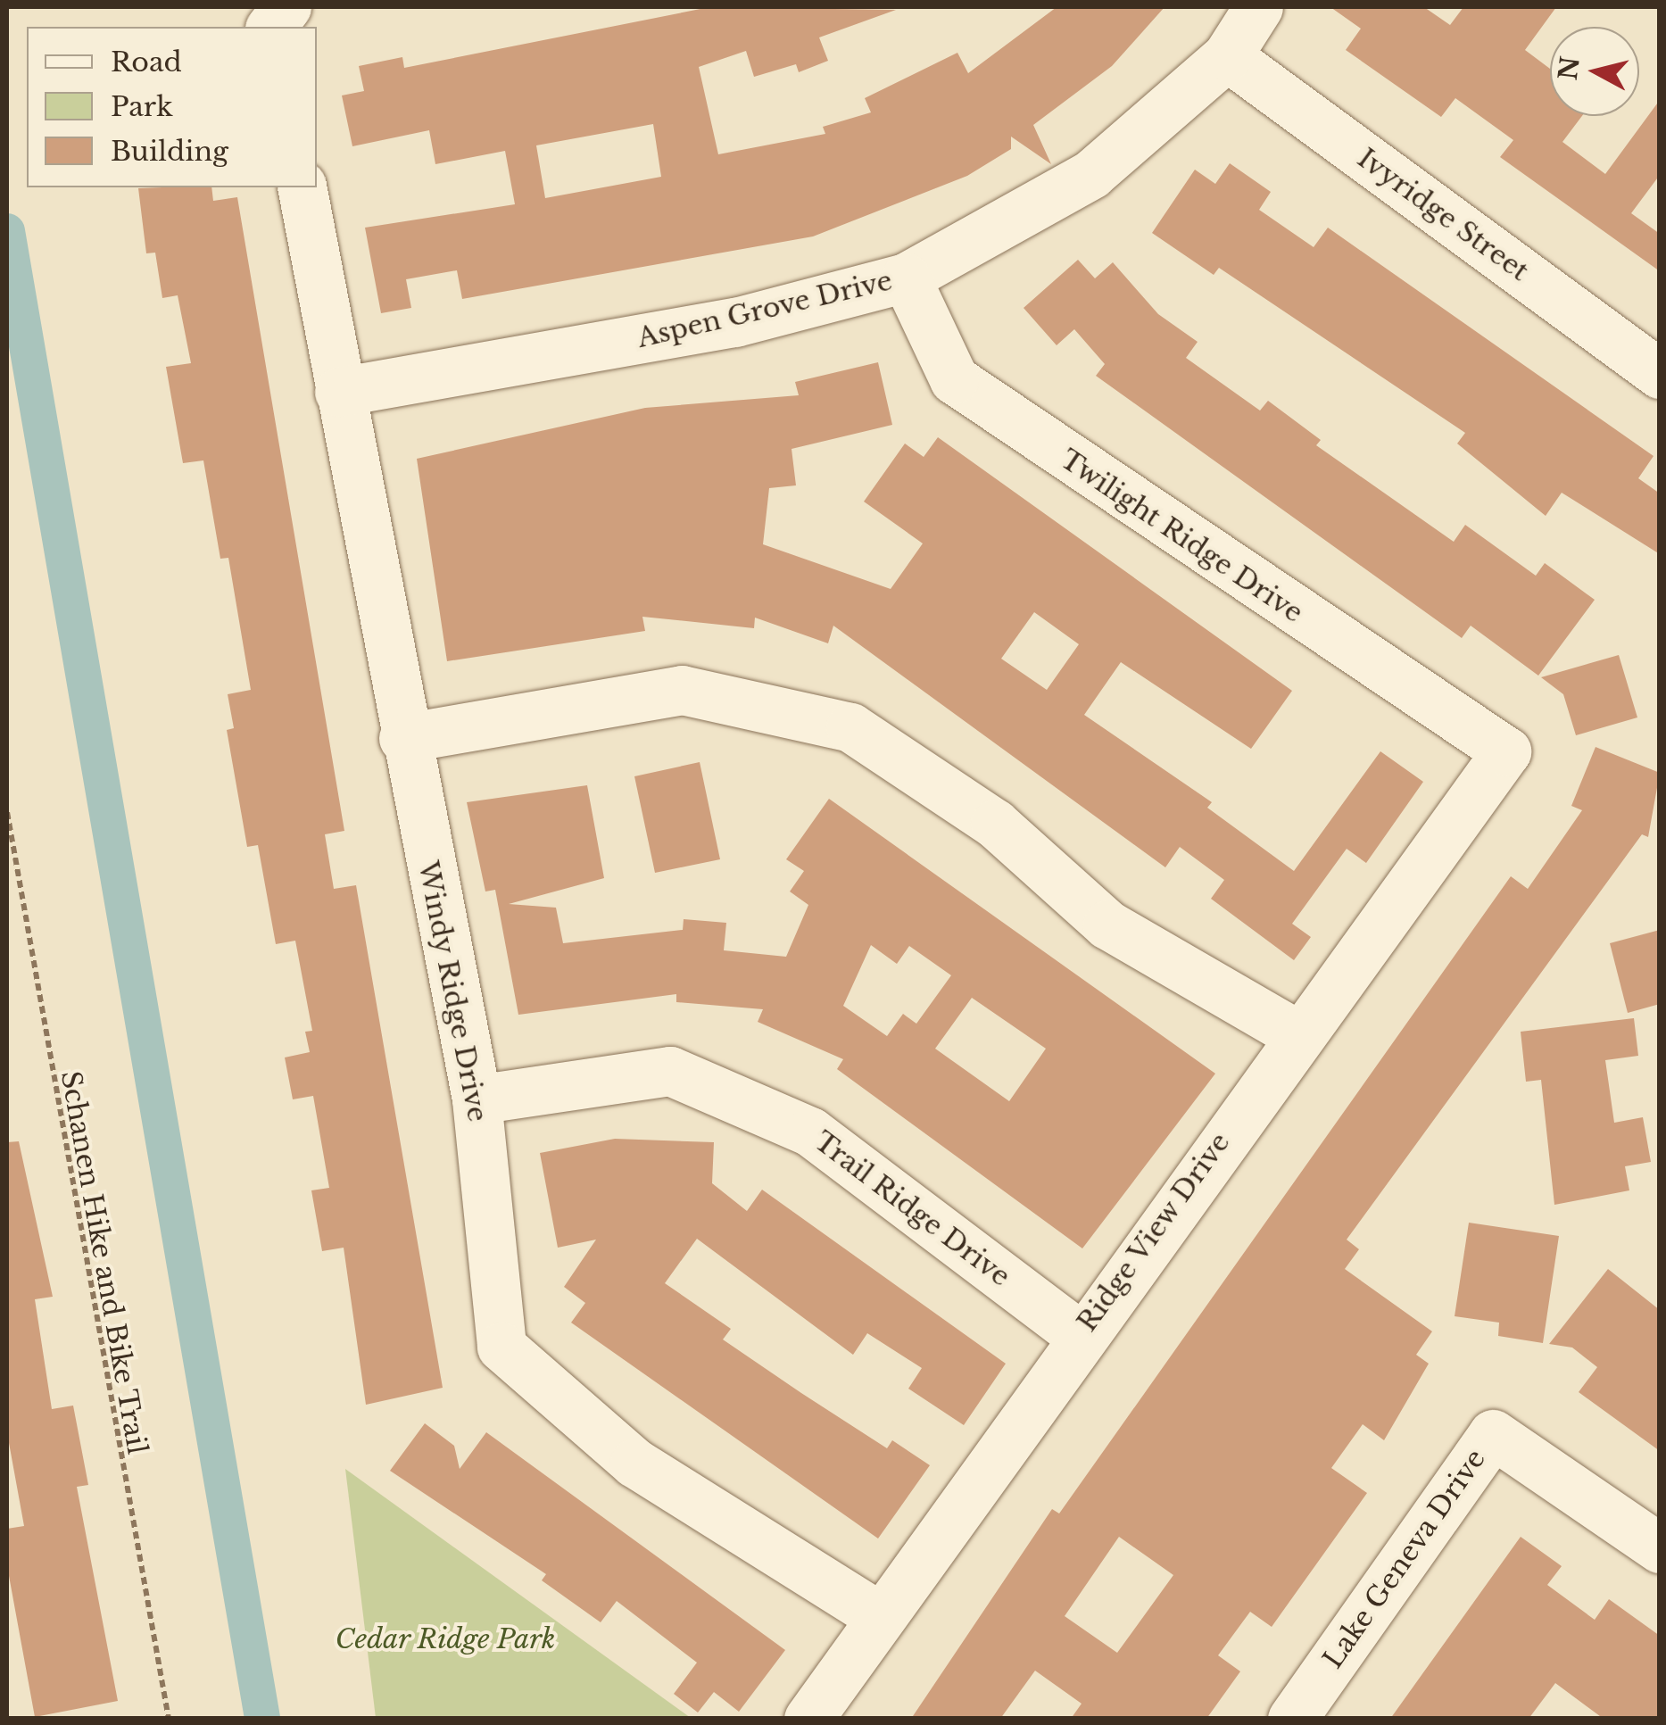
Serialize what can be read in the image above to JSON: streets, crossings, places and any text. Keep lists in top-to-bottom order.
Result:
{
  "streets": {
    "street": [
      "Ivyridge Street",
      "Aspen Grove Drive",
      "Twilight Ridge Drive",
      "Windy Ridge Drive",
      "Trail Ridge Drive",
      "Ridge View Drive",
      "Lake Geneva Drive"
    ],
    "path": ["Schanen Hike and Bike Trail"]
  },
  "crossings": [
    ["Ivyridge Street", "Aspen Grove Drive"],
    ["Aspen Grove Drive", "Twilight Ridge Drive"],
    ["Aspen Grove Drive", "Windy Ridge Drive"],
    ["Twilight Ridge Drive", "Ridge View Drive"],
    ["Windy Ridge Drive", "Trail Ridge Drive"],
    ["Windy Ridge Drive", "Ridge View Drive"],
    ["Trail Ridge Drive", "Ridge View Drive"]
  ],
  "parks": ["Cedar Ridge Park"],
  "legend": ["Road", "Park", "Building"],
  "north": "left"
}
